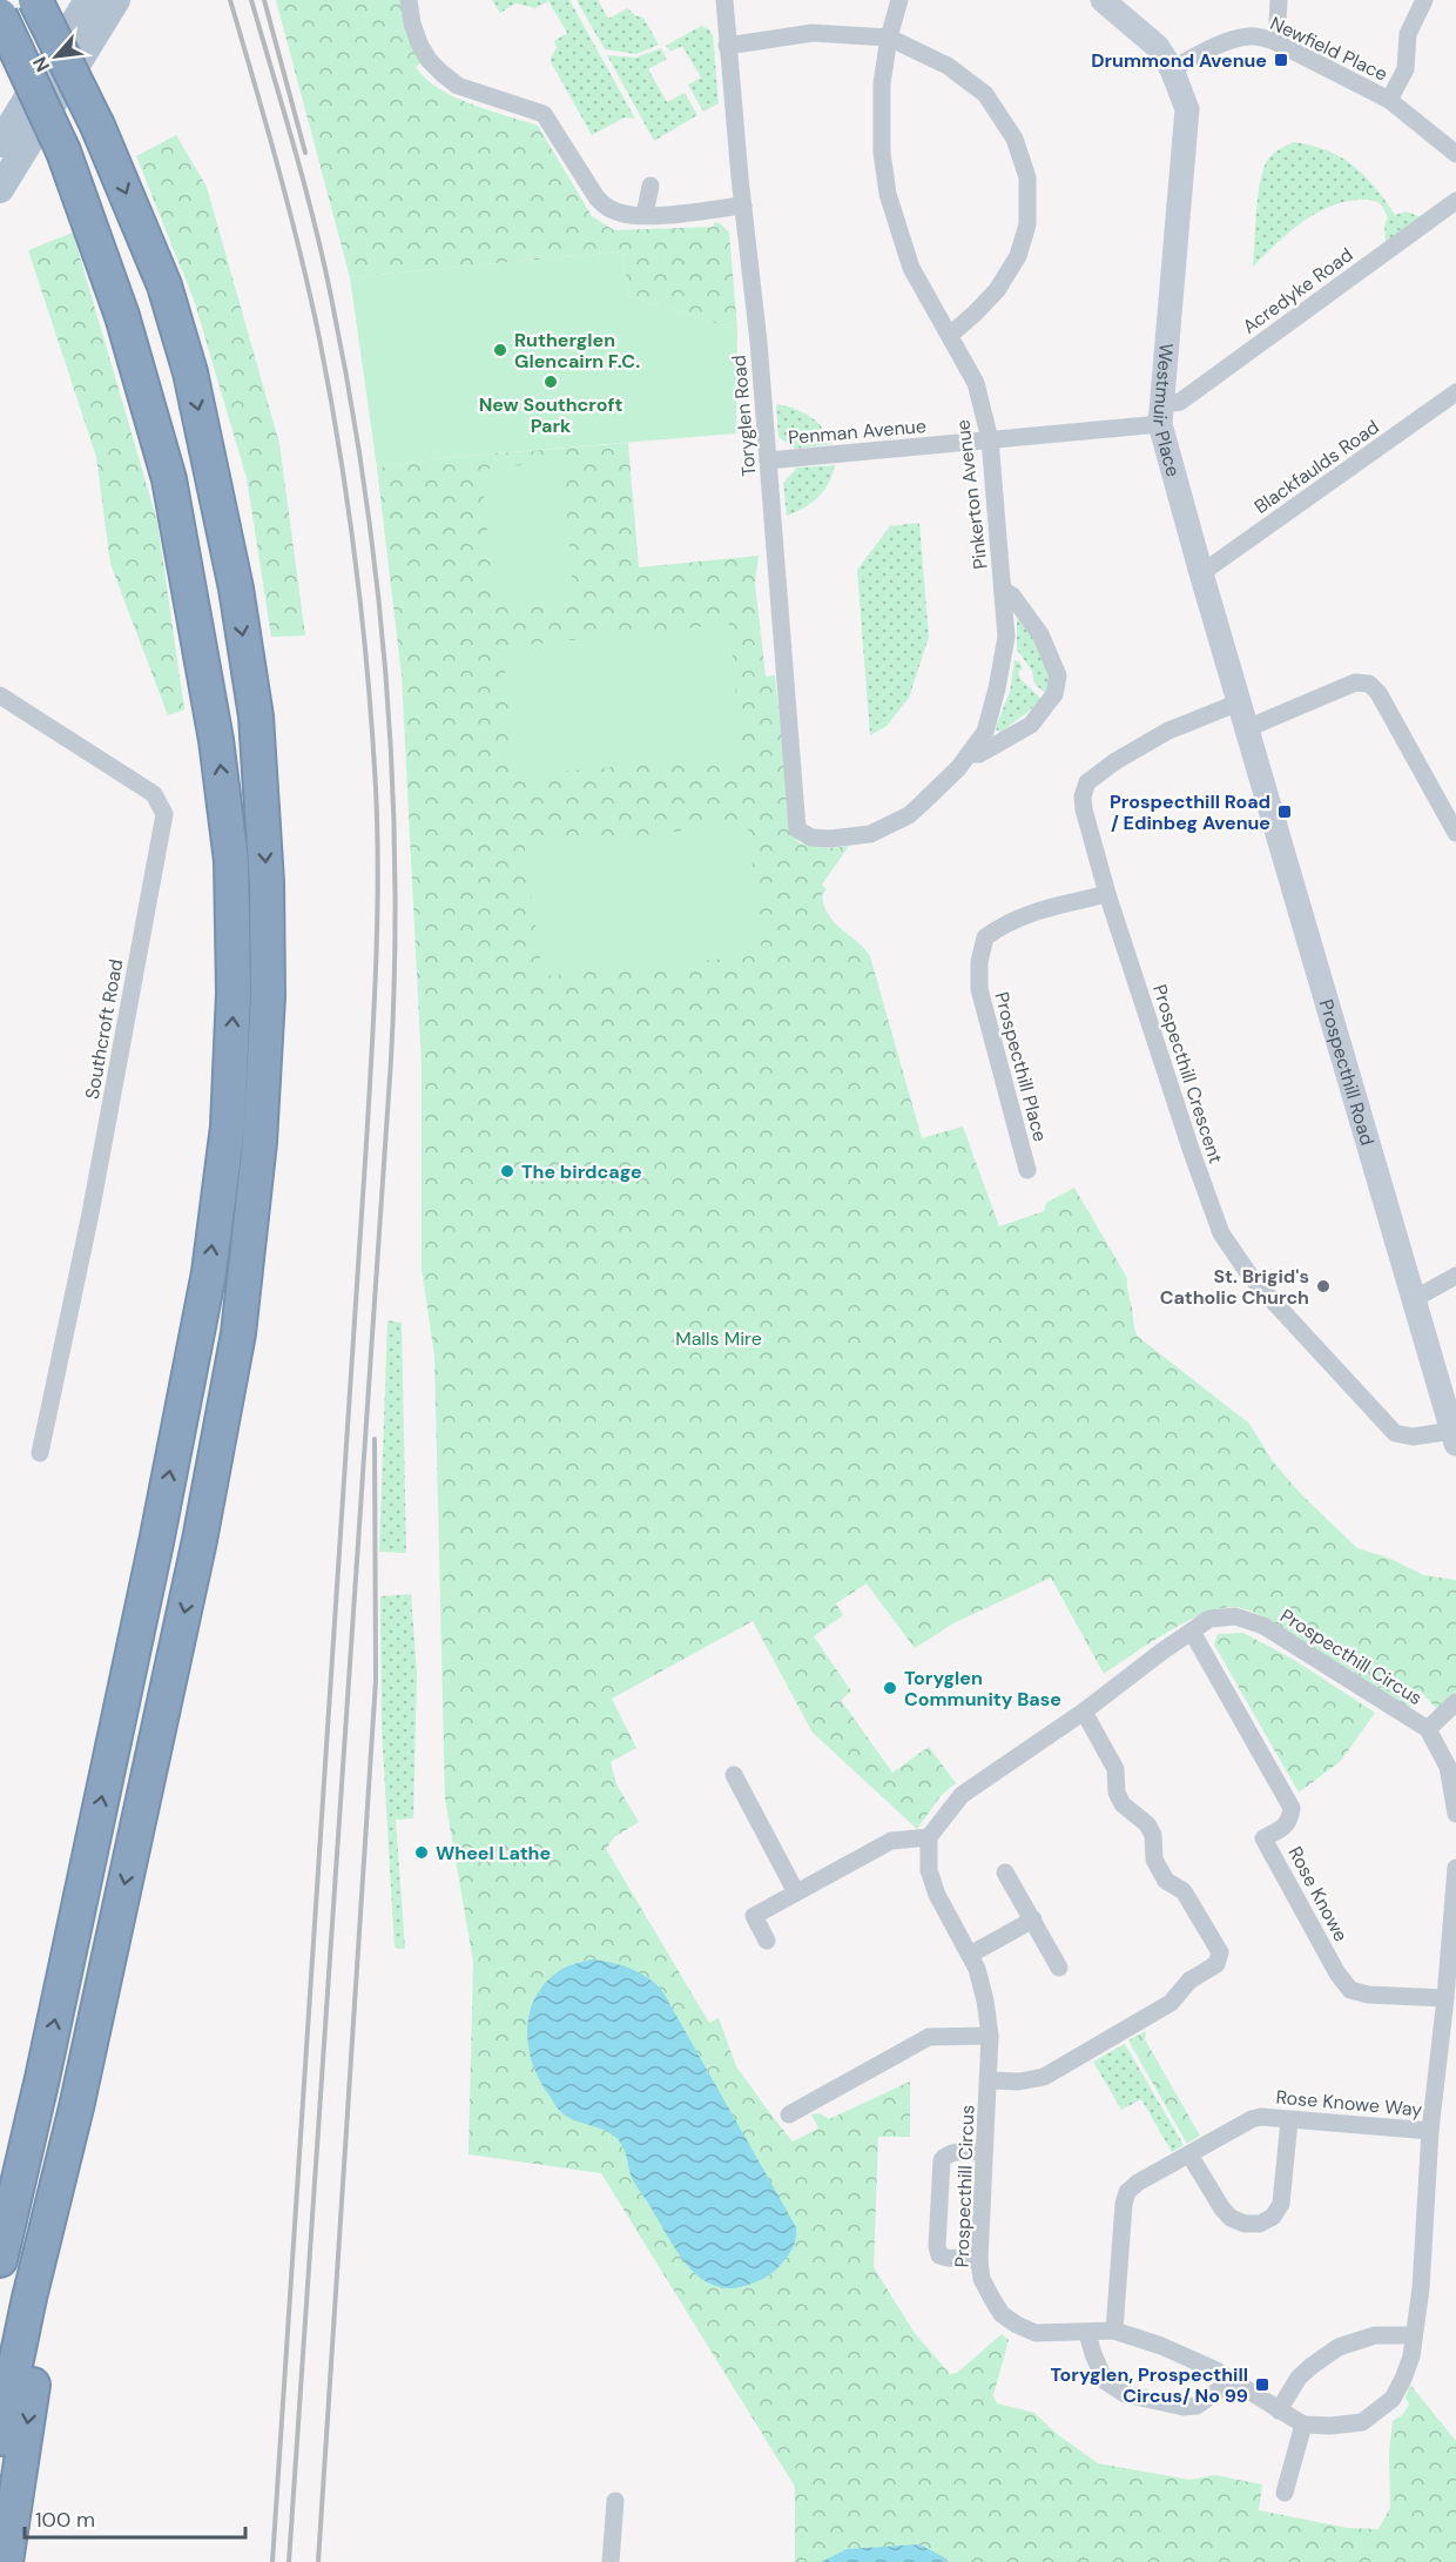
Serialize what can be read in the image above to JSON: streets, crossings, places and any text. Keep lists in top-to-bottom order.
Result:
{
  "streets": {
    "main road": ["Westmuir Place", "Prospecthill Road"],
    "street": [
      "Newfield Place",
      "Acredyke Road",
      "Toryglen Road",
      "Penman Avenue",
      "Blackfaulds Road",
      "Pinkerton Avenue",
      "Southcroft Road",
      "Prospecthill Place",
      "Prospecthill Crescent",
      "Prospecthill Circus",
      "Rose Knowe",
      "Rose Knowe Way"
    ]
  },
  "crossings": [
    ["Newfield Place", "Westmuir Place"],
    ["Acredyke Road", "Westmuir Place"],
    ["Acredyke Road", "Penman Avenue"],
    ["Westmuir Place", "Penman Avenue"],
    ["Westmuir Place", "Blackfaulds Road"],
    ["Westmuir Place", "Prospecthill Road"],
    ["Westmuir Place", "Prospecthill Crescent"],
    ["Toryglen Road", "Penman Avenue"],
    ["Toryglen Road", "Pinkerton Avenue"],
    ["Penman Avenue", "Pinkerton Avenue"],
    ["Prospecthill Place", "Prospecthill Crescent"],
    ["Prospecthill Road", "Prospecthill Crescent"],
    ["Prospecthill Circus", "Rose Knowe"],
    ["Prospecthill Circus", "Rose Knowe Way"]
  ],
  "parks": ["Malls Mire"],
  "places": {
    "transit": ["Drummond Avenue", "Prospecthill Road / Edinbeg Avenue", "Toryglen, Prospecthill Circus/ No 99"],
    "other": [
      "Rutherglen Glencairn F.C.",
      "New Southcroft Park",
      "The birdcage",
      "St. Brigid's Catholic Church",
      "Toryglen Community Base",
      "Wheel Lathe"
    ]
  },
  "scale_bar": "100 m",
  "north": "bottom left"
}
